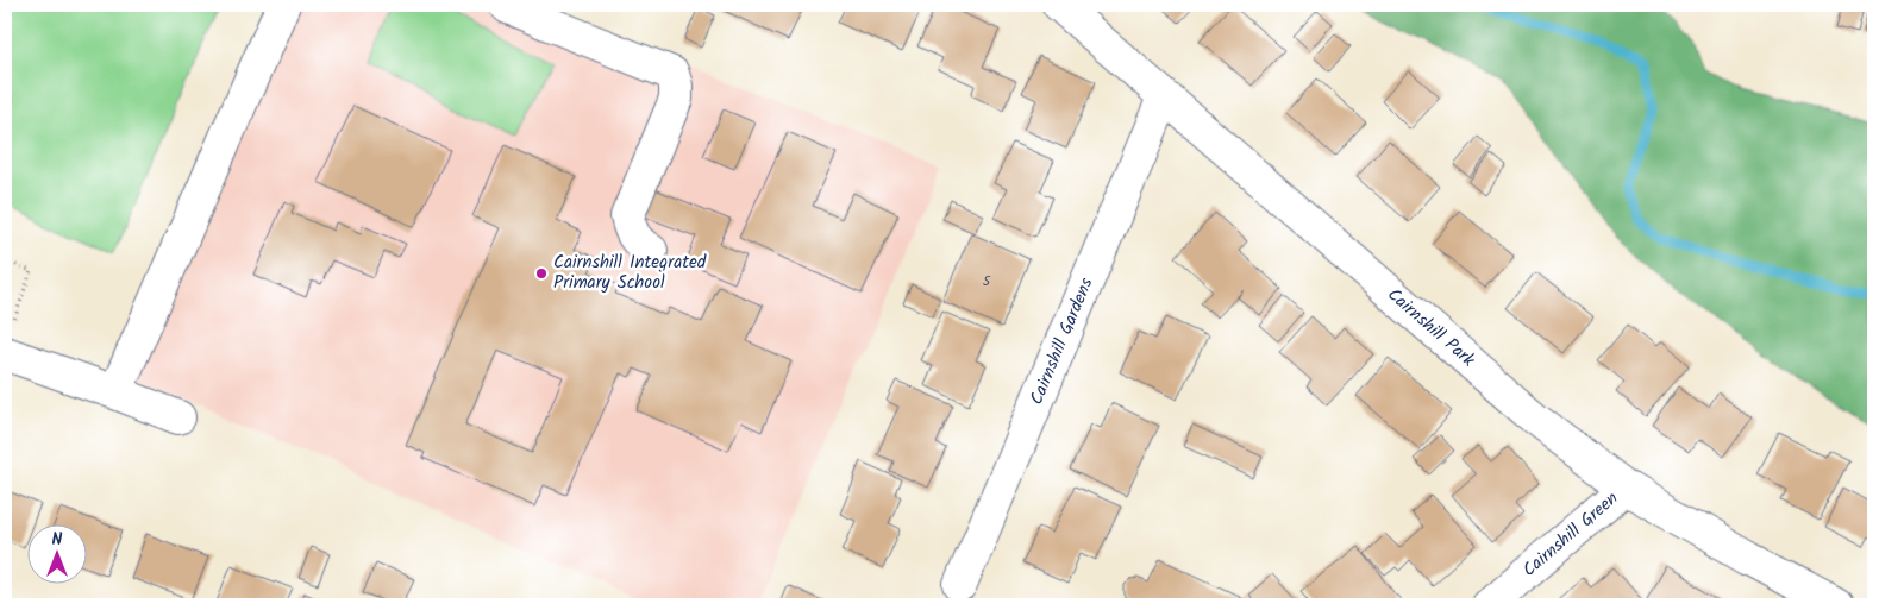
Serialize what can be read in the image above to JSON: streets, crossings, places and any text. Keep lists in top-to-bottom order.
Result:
{
  "streets": {
    "street": ["Cairnshill Park", "Cairnshill Gardens", "Cairnshill Green"]
  },
  "crossings": [
    ["Cairnshill Park", "Cairnshill Gardens"],
    ["Cairnshill Park", "Cairnshill Green"]
  ],
  "places": ["Cairnshill Integrated Primary School"],
  "house_numbers": ["5"],
  "north": "top"
}
